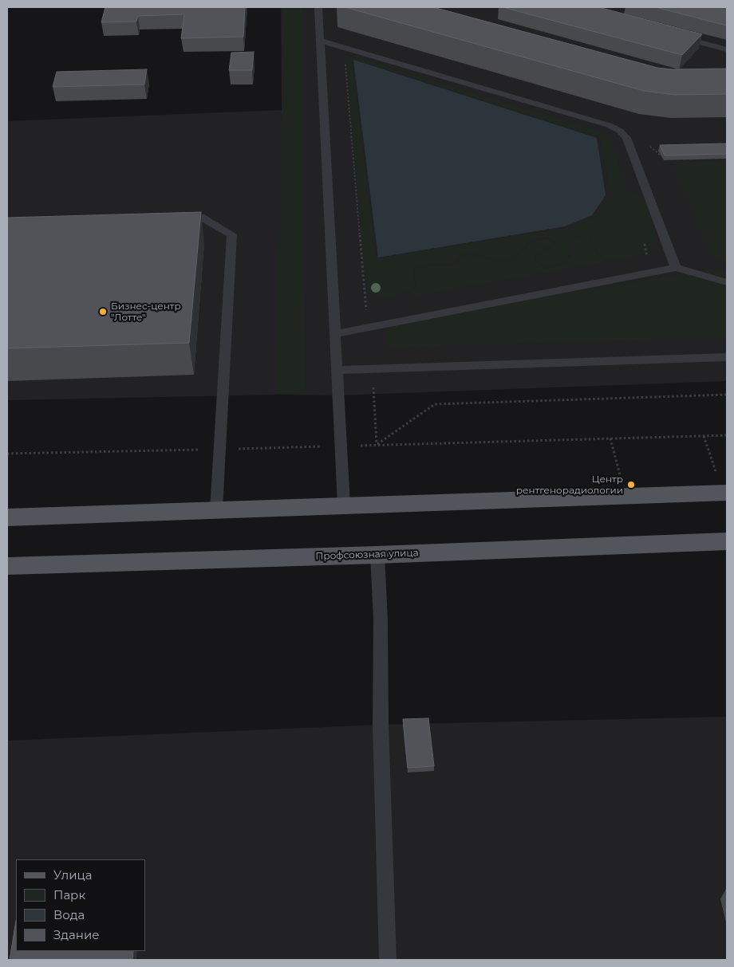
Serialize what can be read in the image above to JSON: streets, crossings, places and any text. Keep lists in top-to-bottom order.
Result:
{
  "streets": {
    "main road": ["Профсоюзная улица"]
  },
  "places": ["Бизнес-центр \"Лотте\"", "Центр рентгенорадиологии"],
  "legend": [
    "Улица",
    "Парк",
    "Вода",
    "Здание"
  ]
}
